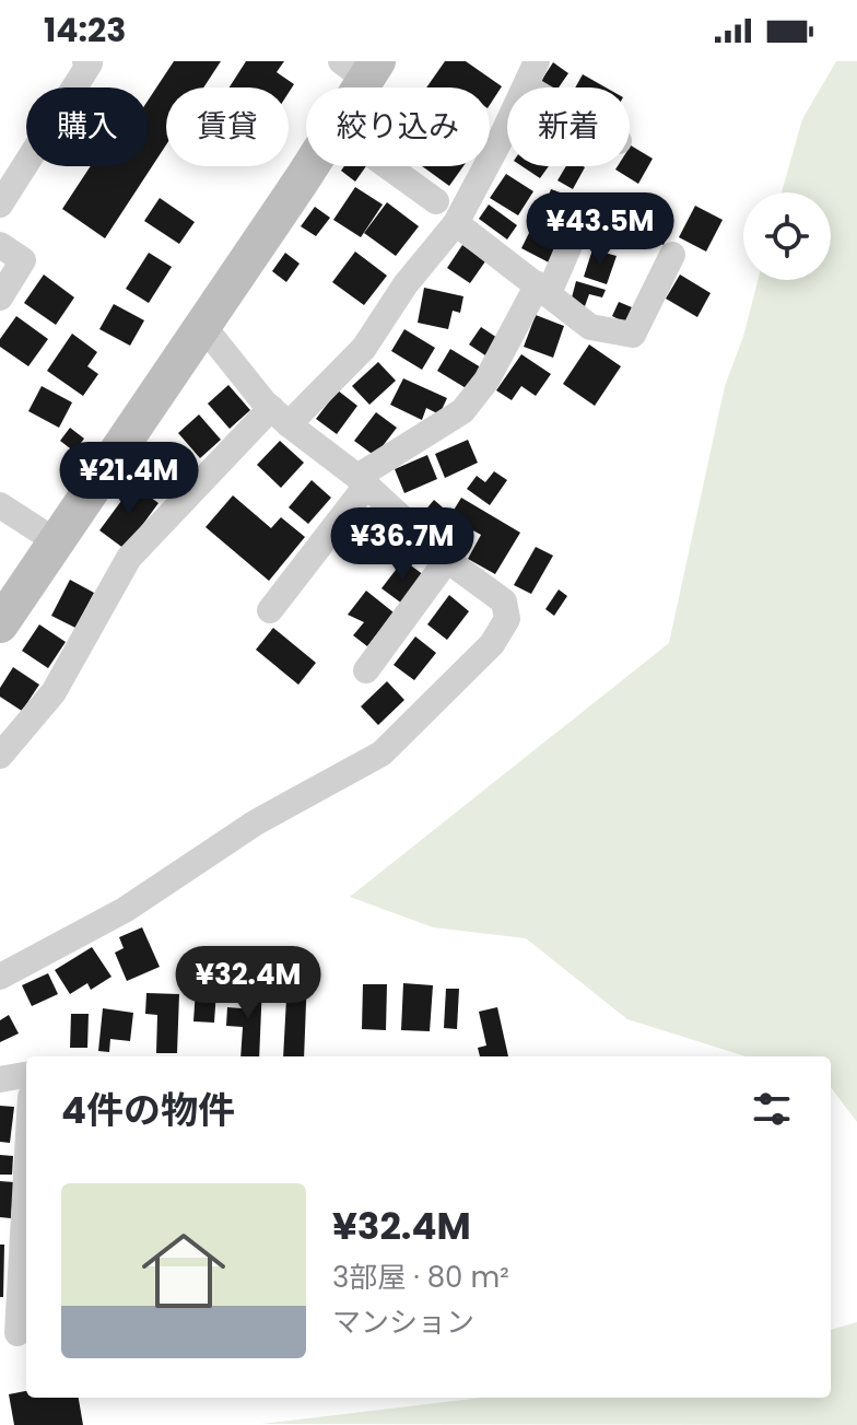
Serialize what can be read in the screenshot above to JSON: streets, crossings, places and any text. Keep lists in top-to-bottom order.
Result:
{
  "page": {
    "status": "14:23",
    "chip": [
      "購入",
      "賃貸",
      "絞り込み",
      "新着"
    ],
    "price": [
      "¥43.5M",
      "¥21.4M",
      "¥36.7M",
      "¥32.4M"
    ],
    "heading": "4件の物件",
    "list": [
      {
        "name": "¥32.4M",
        "note": "3部屋 · 80 m² · マンション"
      }
    ]
  }
}
